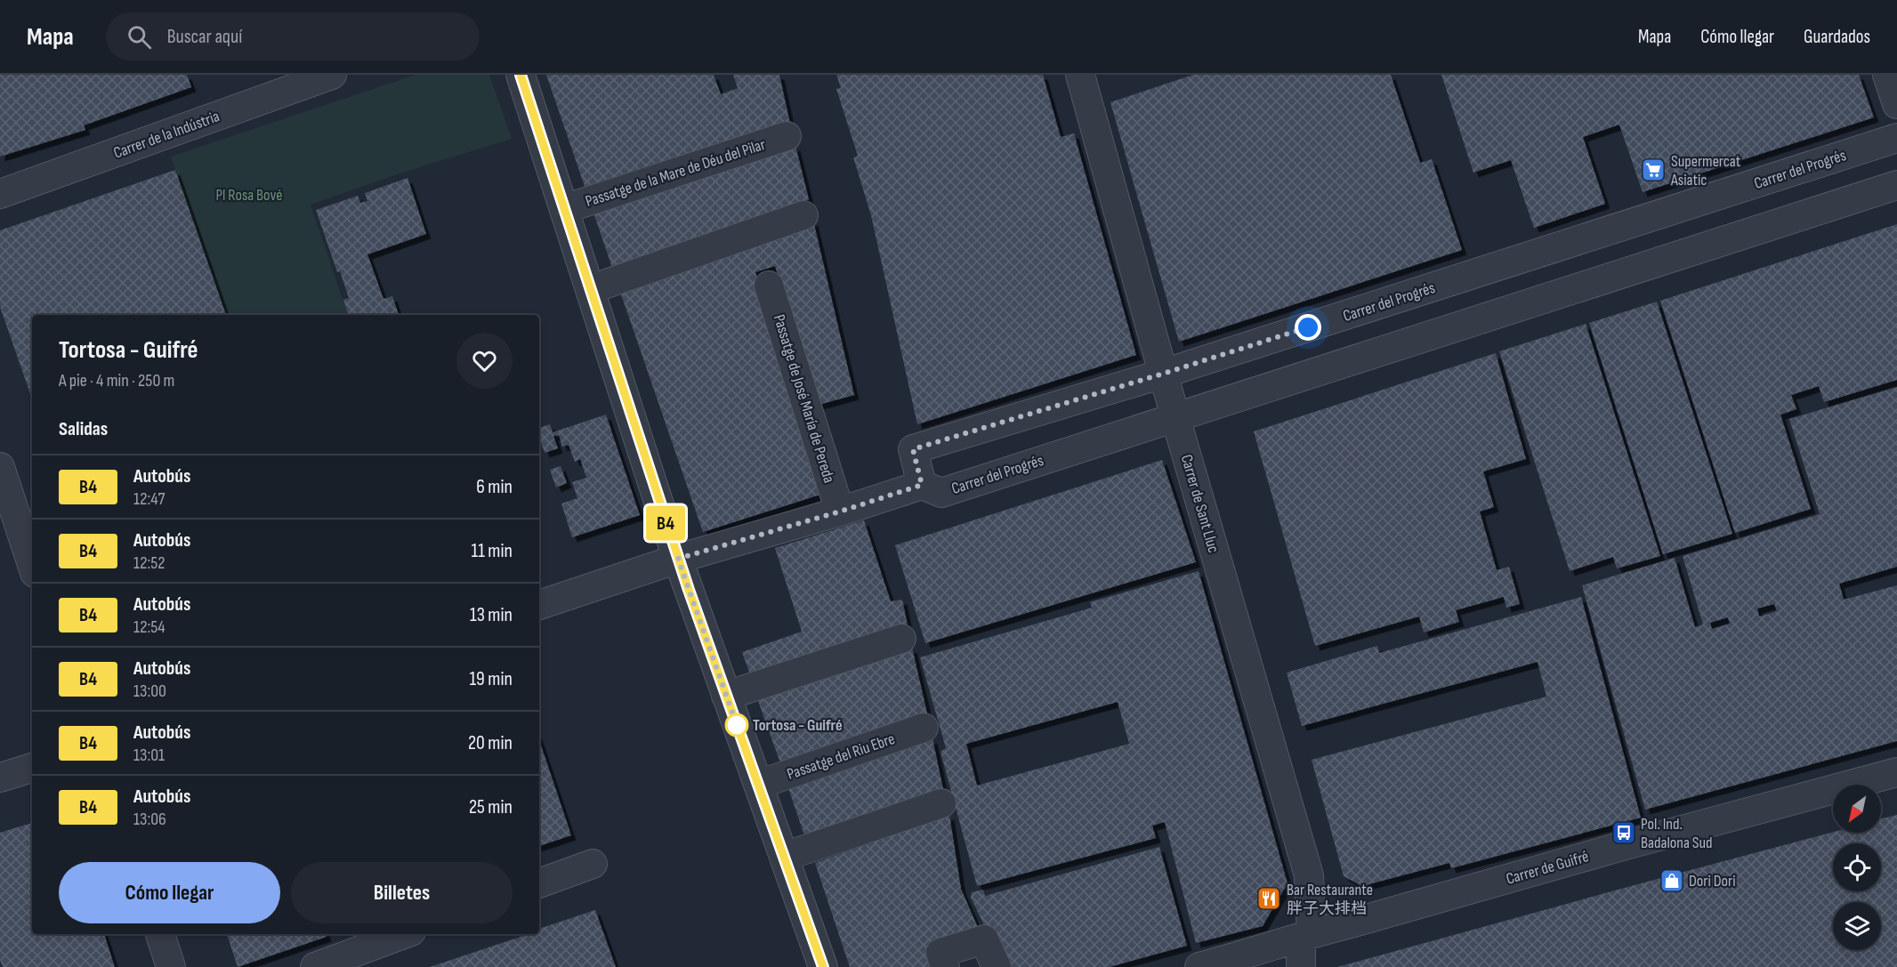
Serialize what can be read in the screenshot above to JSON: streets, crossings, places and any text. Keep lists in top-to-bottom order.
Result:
{
  "streets": {
    "street": [
      "Carrer de la Indústria",
      "Carrer del Progrés",
      "Passatge de la Mare de Déu del Pilar",
      "Passatge de José María de Pereda",
      "Carrer de Sant Lluc",
      "Passatge del Riu Ebre",
      "Carrer de Guifré"
    ]
  },
  "crossings": [
    ["Carrer del Progrés", "Carrer de Sant Lluc"],
    ["Carrer de Sant Lluc", "Carrer de Guifré"]
  ],
  "parks": ["Pl Rosa Bové"],
  "places": {
    "supermarket": ["Supermercat Asiatic"],
    "other": ["Tortosa - Guifré"],
    "bus stop": ["Pol. Ind. Badalona Sud"],
    "shop": ["Dori Dori"],
    "restaurant": ["Bar Restaurante 胖子大排档"]
  },
  "lines": ["bus line B4"],
  "north": "bottom left",
  "page": {
    "header": "Mapa",
    "search": "Buscar aquí",
    "nav": ["Mapa", "Cómo llegar", "Guardados"],
    "on_map": "B4",
    "heading": [
      ["Tortosa - Guifré", "A pie · 4 min · 250 m"],
      "Salidas"
    ],
    "list": [
      {
        "mark": "B4",
        "name": "Autobús",
        "note": "12:47",
        "value": "6 min"
      },
      {
        "mark": "B4",
        "name": "Autobús",
        "note": "12:52",
        "value": "11 min"
      },
      {
        "mark": "B4",
        "name": "Autobús",
        "note": "12:54",
        "value": "13 min"
      },
      {
        "mark": "B4",
        "name": "Autobús",
        "note": "13:00",
        "value": "19 min"
      },
      {
        "mark": "B4",
        "name": "Autobús",
        "note": "13:01",
        "value": "20 min"
      },
      {
        "mark": "B4",
        "name": "Autobús",
        "note": "13:06",
        "value": "25 min"
      }
    ],
    "buttons": ["Cómo llegar", "Billetes"]
  }
}
